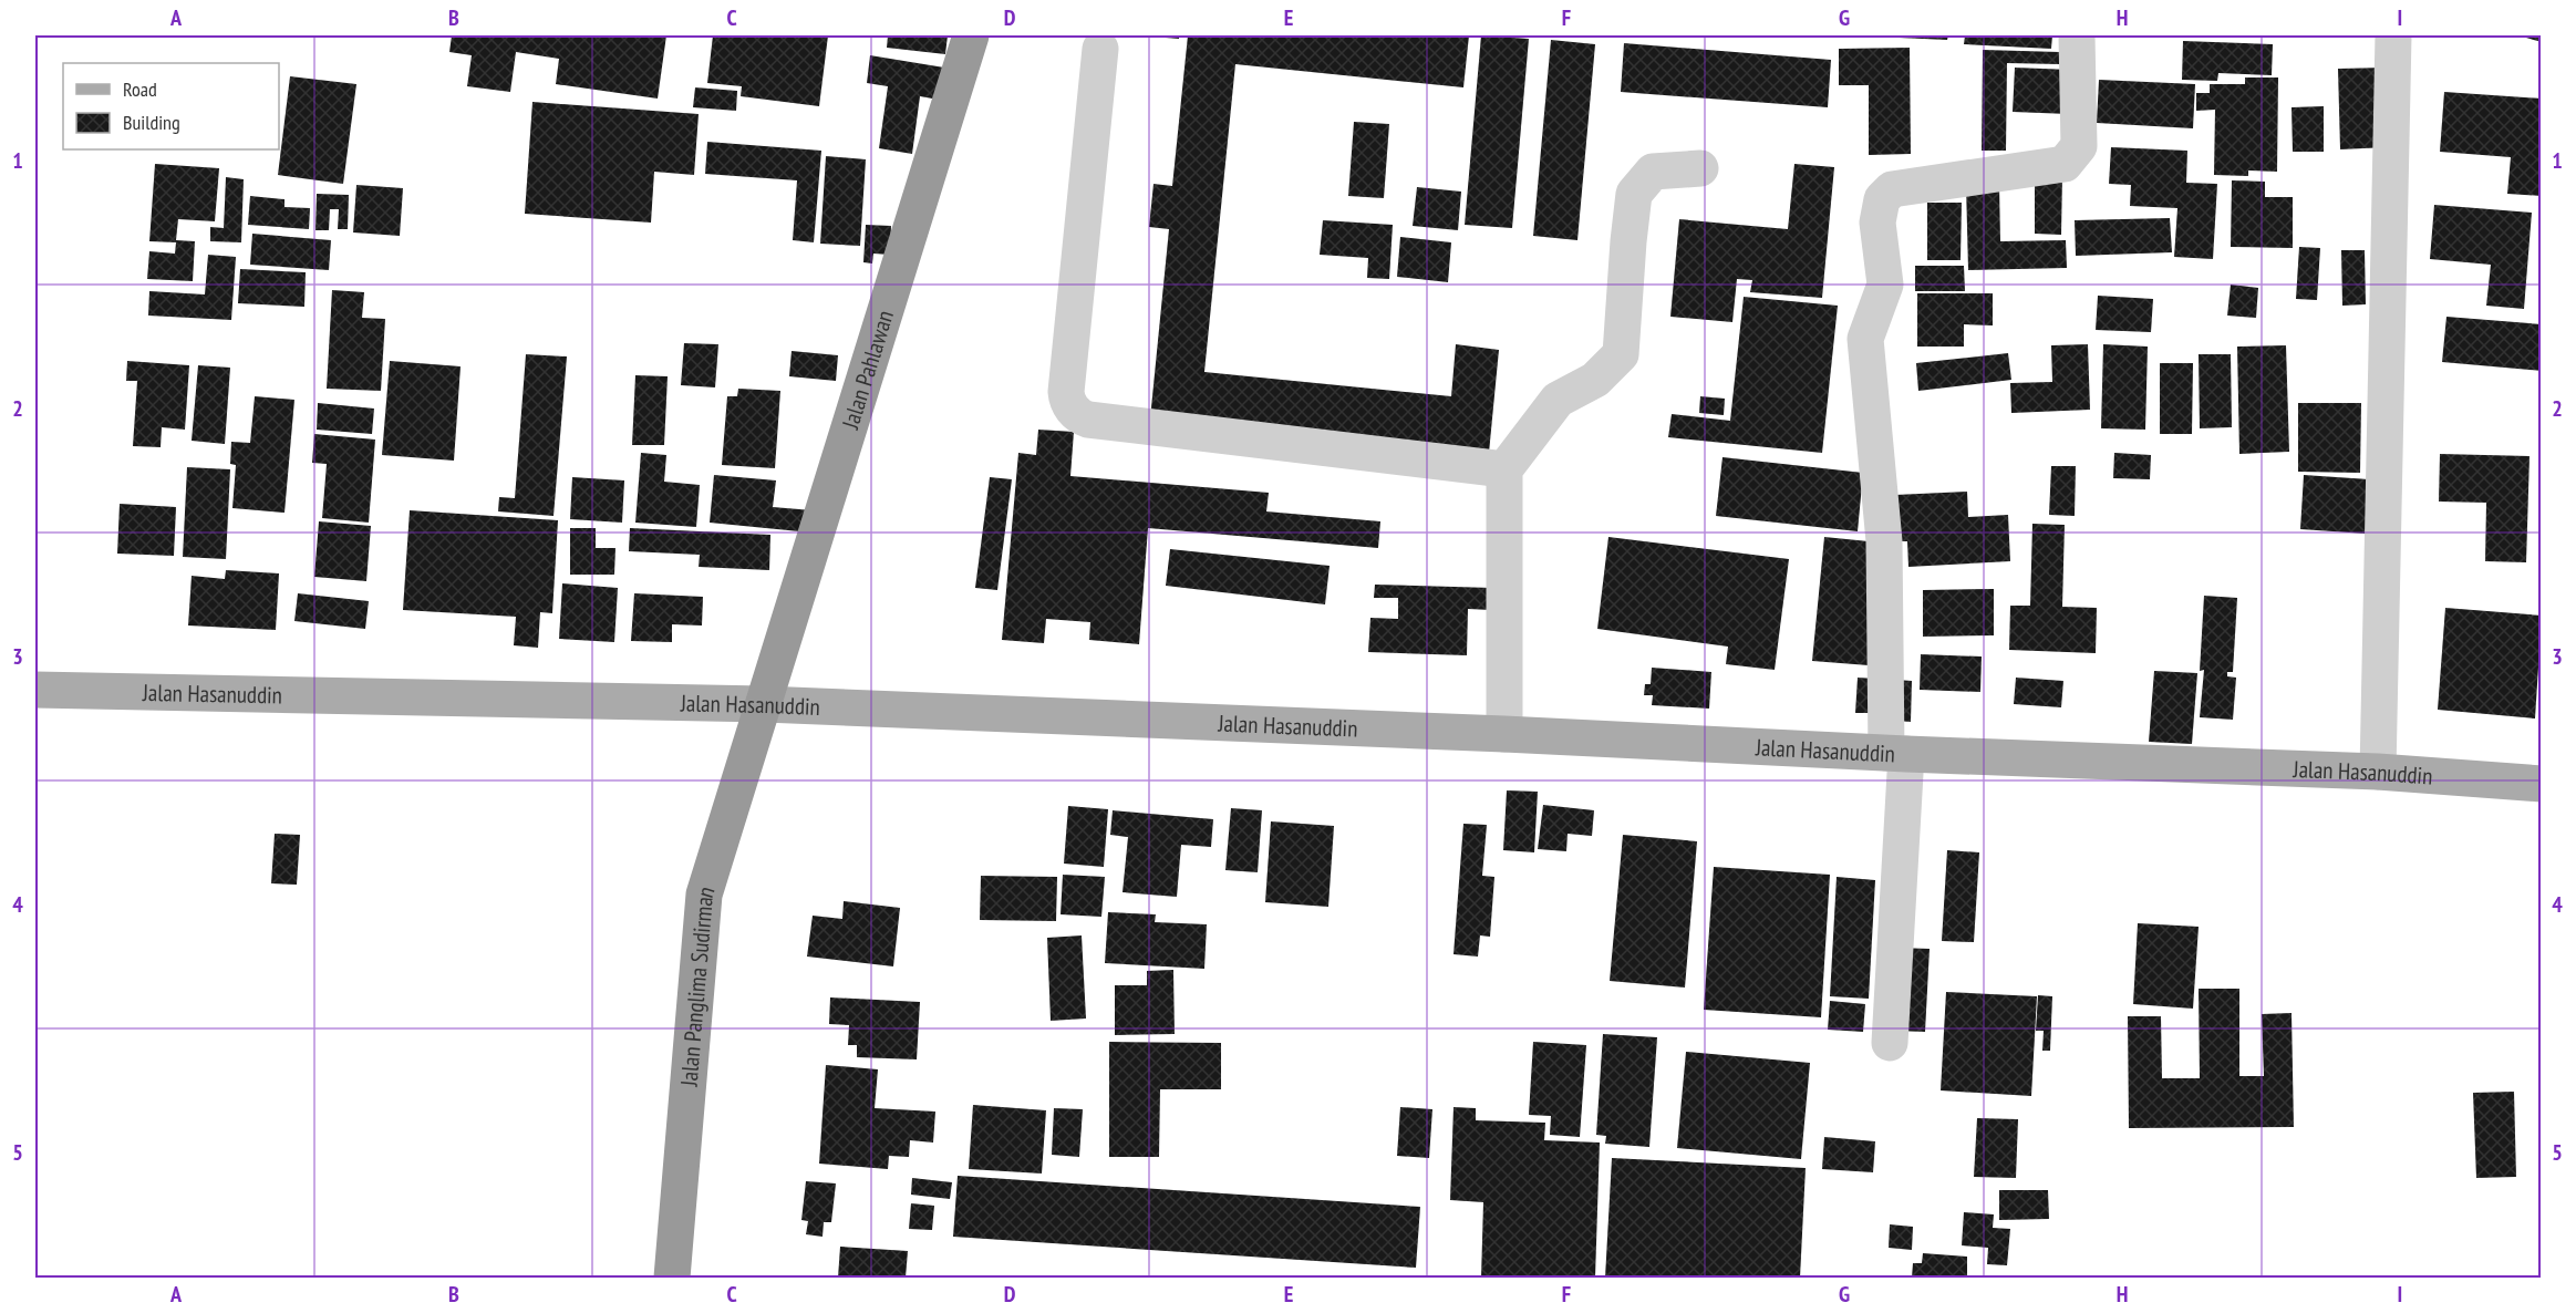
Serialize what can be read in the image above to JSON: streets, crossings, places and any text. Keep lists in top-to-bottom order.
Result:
{
  "streets": {
    "highway": ["Jalan Pahlawan", "Jalan Panglima Sudirman"],
    "main road": ["Jalan Hasanuddin"]
  },
  "crossings": [
    ["Jalan Pahlawan", "Jalan Hasanuddin"],
    ["Jalan Pahlawan", "Jalan Panglima Sudirman"],
    ["Jalan Hasanuddin", "Jalan Panglima Sudirman"]
  ],
  "legend": ["Road", "Building"],
  "grid": {
    "columns": [
      "A",
      "B",
      "C",
      "D",
      "E",
      "F",
      "G",
      "H",
      "I"
    ],
    "rows": [
      "1",
      "2",
      "3",
      "4",
      "5"
    ]
  }
}
